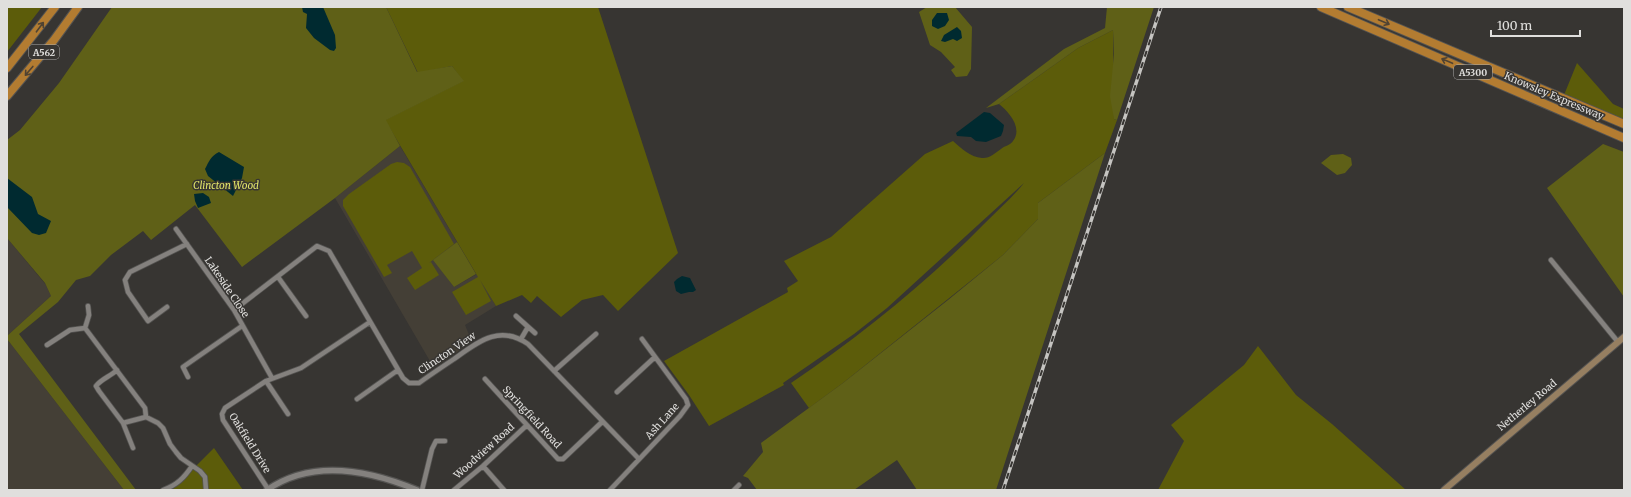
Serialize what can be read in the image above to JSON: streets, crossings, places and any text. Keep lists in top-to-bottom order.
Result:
{
  "streets": {
    "highway": ["A562", "A5300", "Knowsley Expressway"],
    "main road": ["Netherley Road"],
    "street": [
      "Lakeside Close",
      "Clincton View",
      "Springfield Road",
      "Ash Lane",
      "Oakfield Drive",
      "Woodview Road"
    ]
  },
  "crossings": [
    ["Lakeside Close", "Clincton View"],
    ["Lakeside Close", "Oakfield Drive"],
    ["Clincton View", "Oakfield Drive"],
    ["Springfield Road", "Woodview Road"]
  ],
  "parks": ["Clincton Wood"],
  "scale_bar": "100 m"
}
